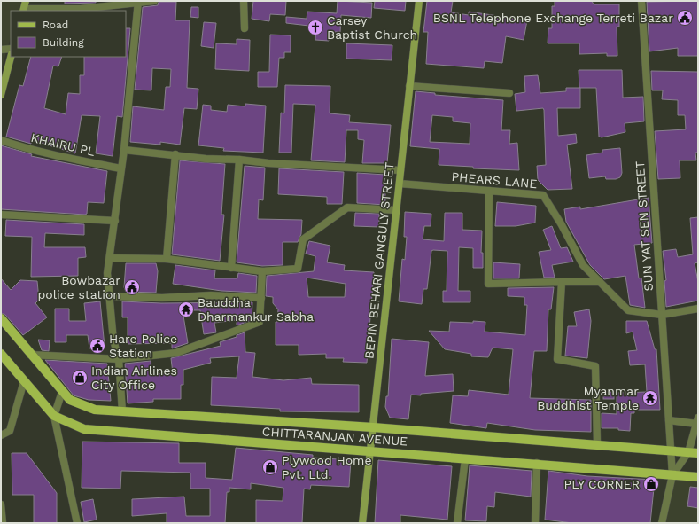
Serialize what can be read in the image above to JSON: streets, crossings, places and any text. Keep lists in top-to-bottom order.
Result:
{
  "streets": {
    "main road": ["BEPIN BEHARI GANGULY STREET", "CHITTARANJAN AVENUE"],
    "street": ["KHAIRU PL", "PHEARS LANE", "SUN YAT SEN STREET"]
  },
  "crossings": [
    ["PHEARS LANE", "SUN YAT SEN STREET"],
    ["PHEARS LANE", "BEPIN BEHARI GANGULY STREET"],
    ["SUN YAT SEN STREET", "CHITTARANJAN AVENUE"],
    ["BEPIN BEHARI GANGULY STREET", "CHITTARANJAN AVENUE"]
  ],
  "places": {
    "public building": ["BSNL Telephone Exchange Terreti Bazar", "Bowbazar police station", "Hare Police Station"],
    "church": ["Carsey Baptist Church"],
    "temple": ["Bauddha Dharmankur Sabha", "Myanmar Buddhist Temple"],
    "shop": ["Indian Airlines City Office", "Plywood Home Pvt. Ltd.", "PLY CORNER"]
  },
  "legend": ["Road", "Building"]
}
